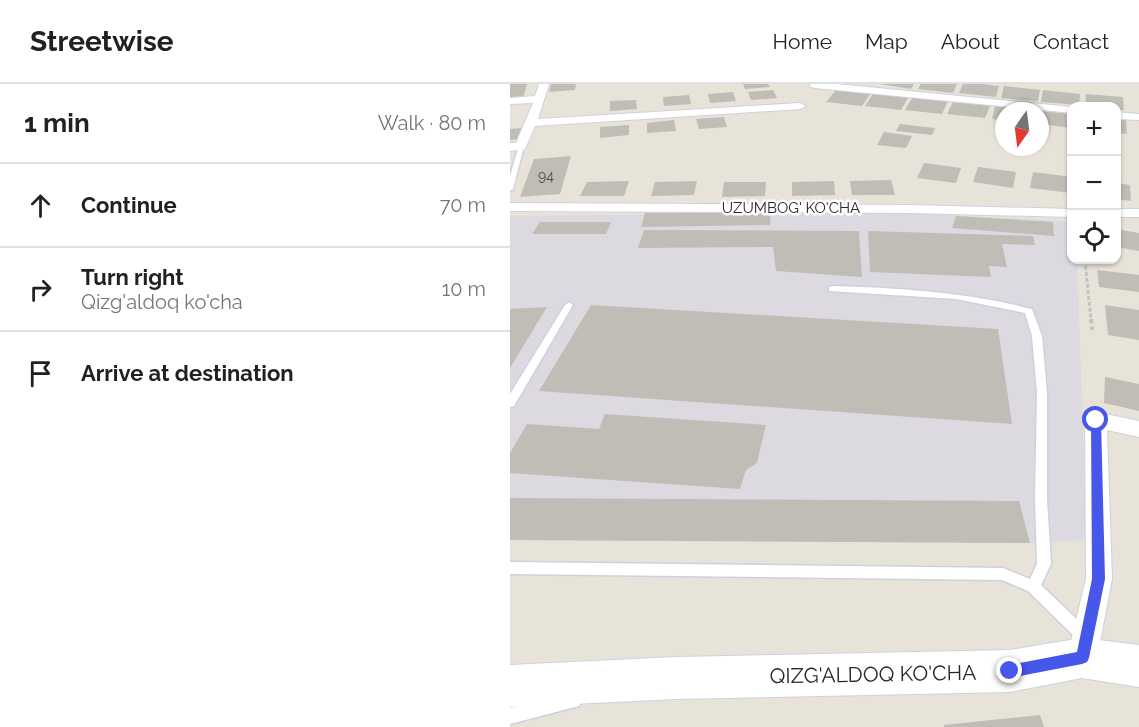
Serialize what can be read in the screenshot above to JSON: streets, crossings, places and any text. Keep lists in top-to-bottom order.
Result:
{
  "streets": {
    "street": ["UZUMBOG' KO'CHA", "QIZG'ALDOQ KO'CHA"]
  },
  "house_numbers": ["94"],
  "north": "bottom",
  "page": {
    "header": "Streetwise",
    "nav": [
      "Home",
      "Map",
      "About",
      "Contact"
    ],
    "heading": ["1 min", "Walk · 80 m"],
    "map_buttons": ["+", "−"],
    "list": [
      ["Continue", "70 m"],
      ["Turn right", "Qizg'aldoq ko'cha", "10 m"],
      "Arrive at destination"
    ]
  }
}
